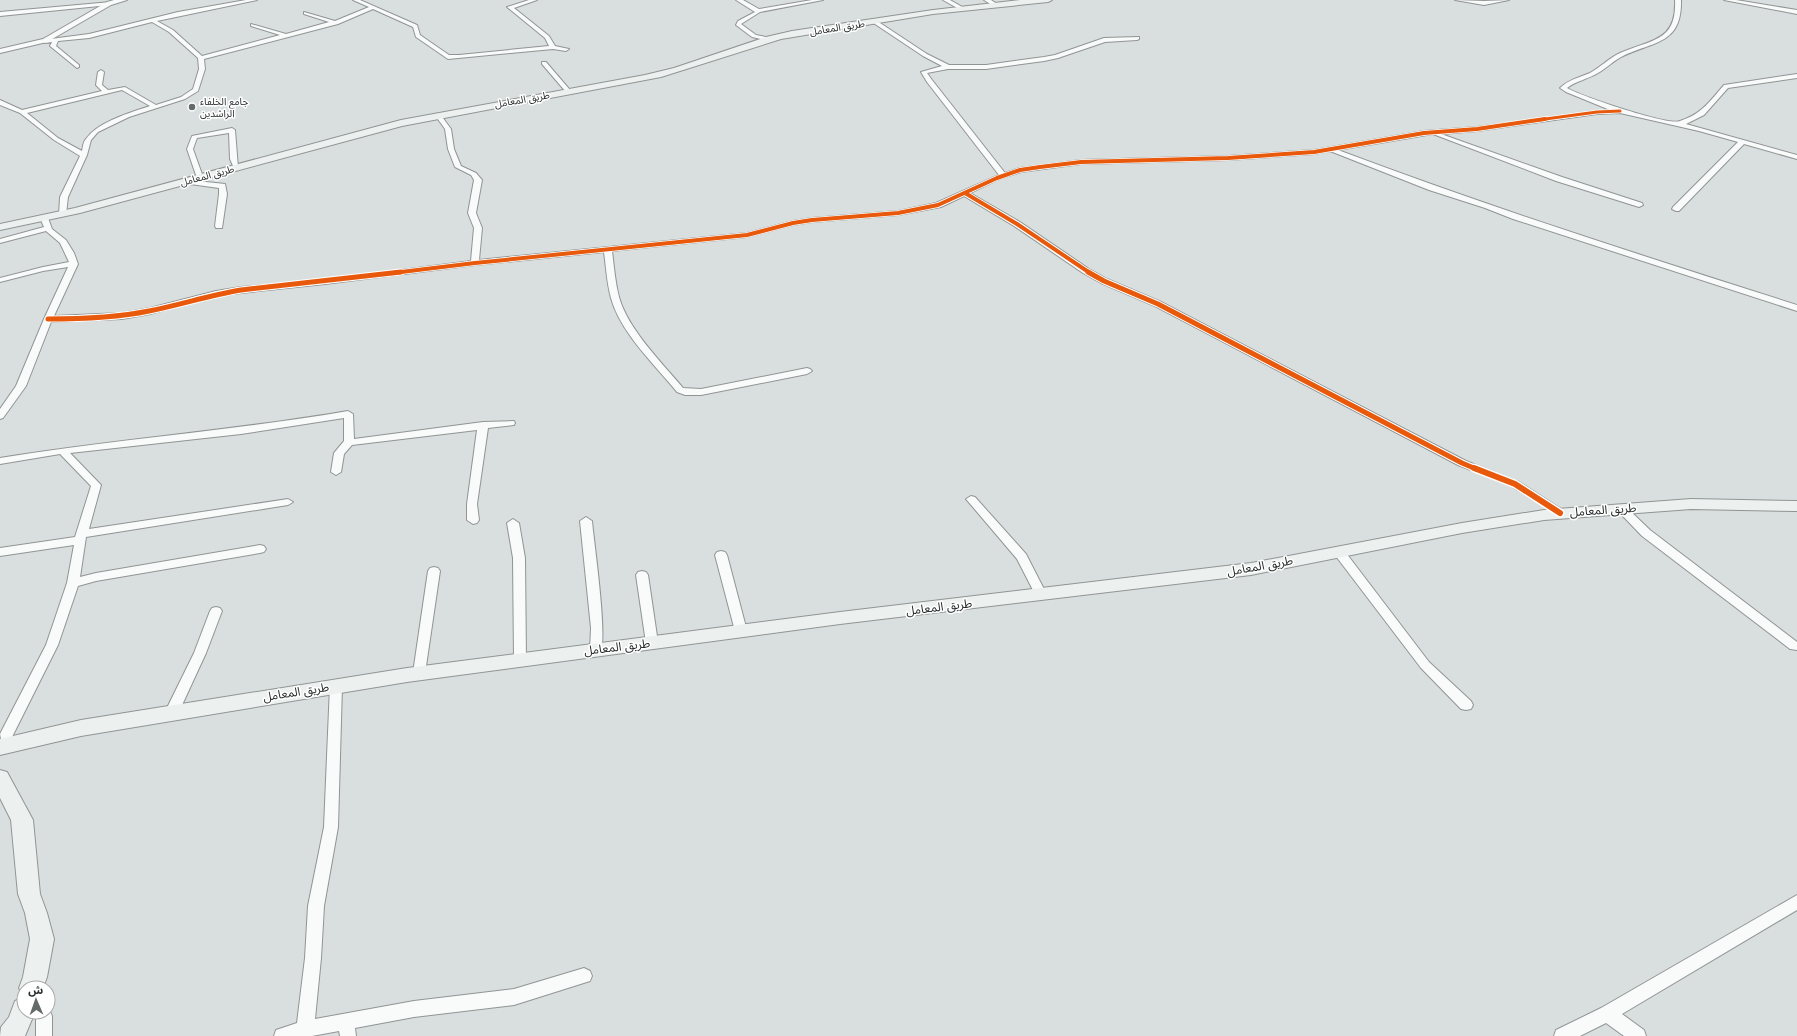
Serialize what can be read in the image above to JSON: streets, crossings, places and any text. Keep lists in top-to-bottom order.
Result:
{
  "streets": {
    "main road": ["طريق المعامل"]
  },
  "places": ["جامع الخلفاء الراشدين"],
  "north": "top"
}
